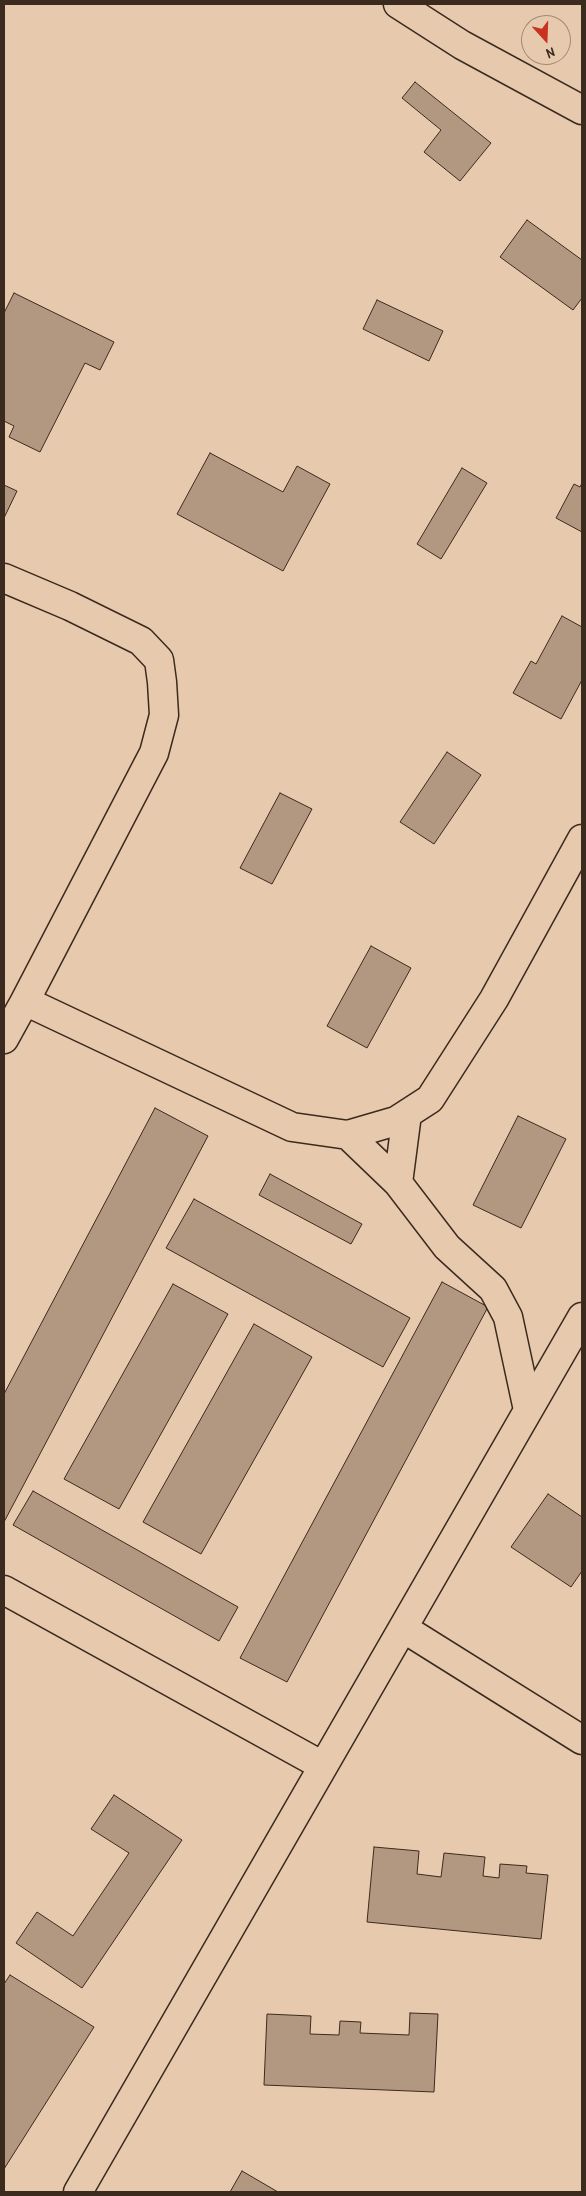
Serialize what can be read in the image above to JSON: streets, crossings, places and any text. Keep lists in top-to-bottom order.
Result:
{
  "north": "bottom"
}
